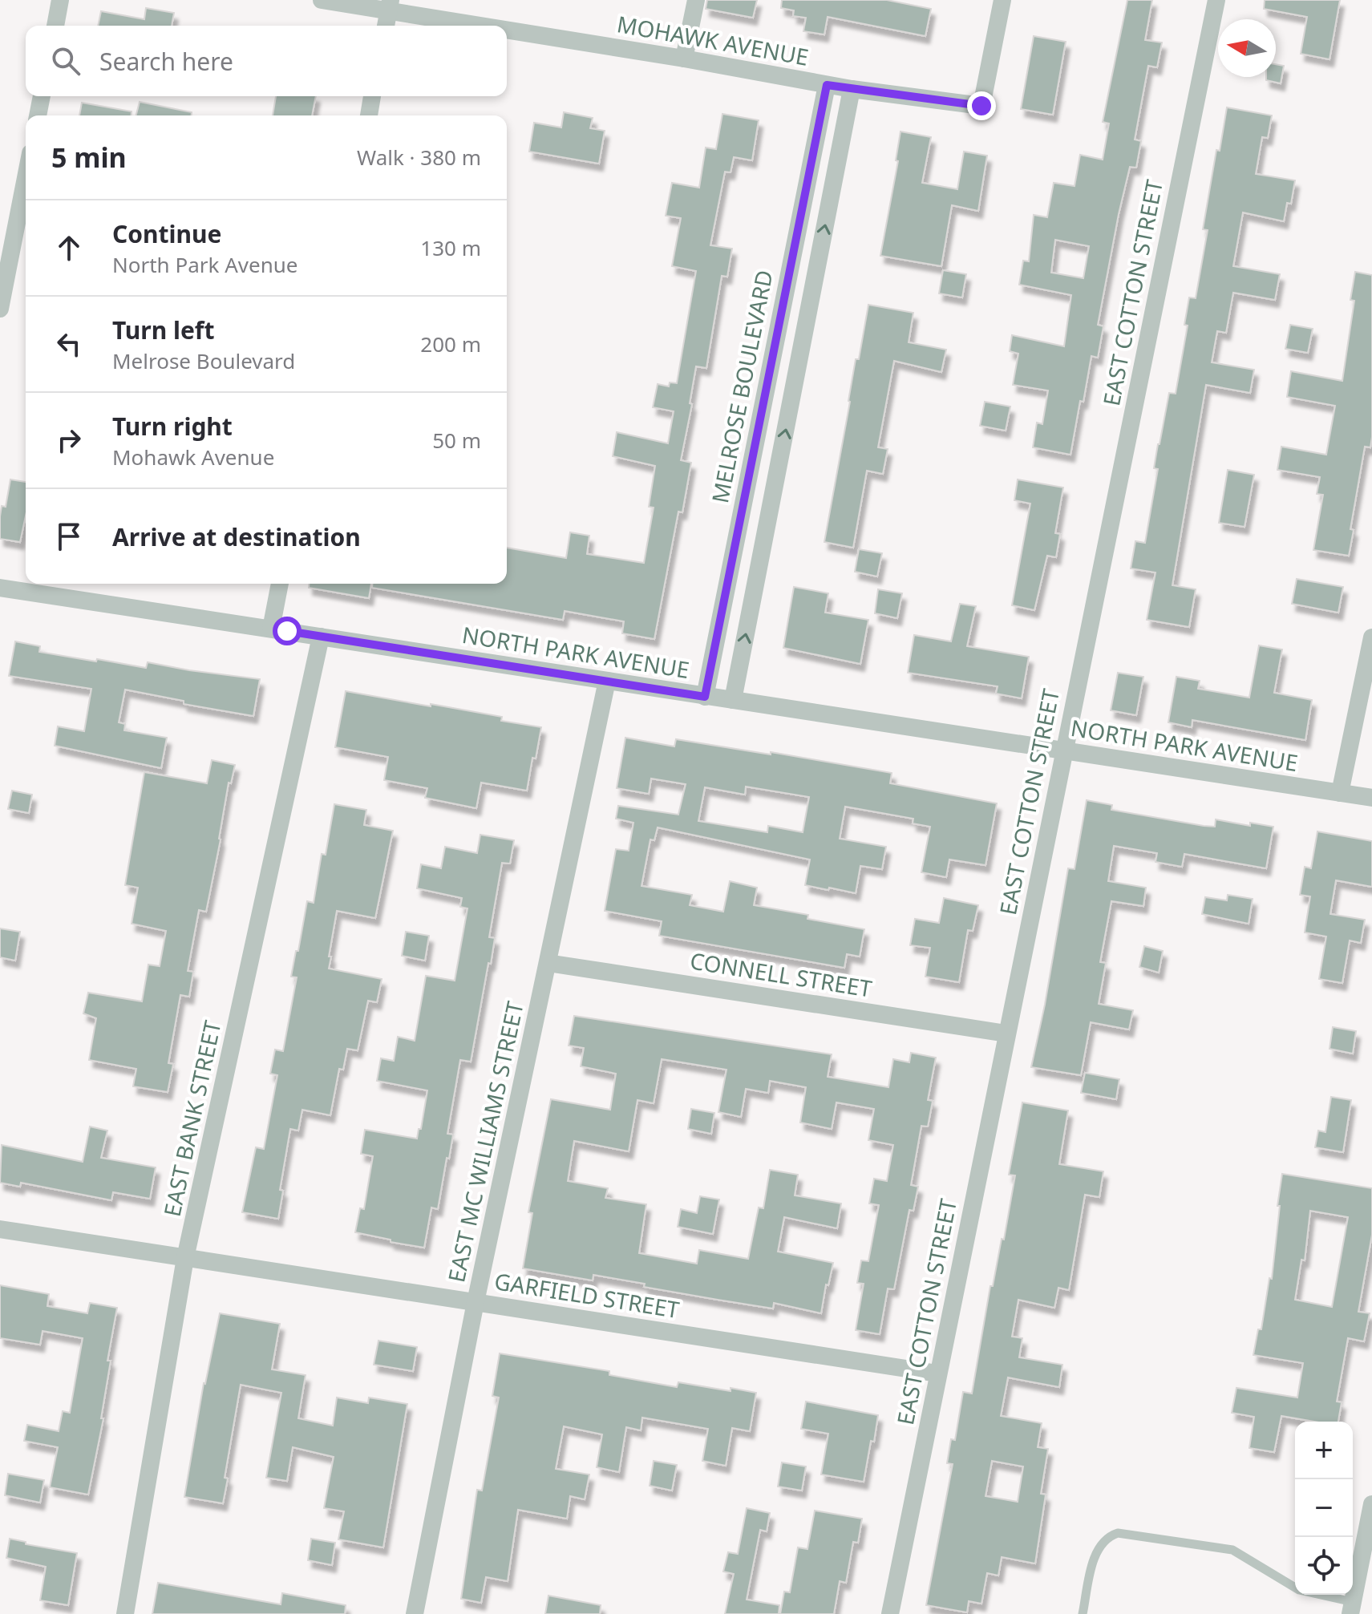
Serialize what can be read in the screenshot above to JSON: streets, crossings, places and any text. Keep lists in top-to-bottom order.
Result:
{
  "streets": {
    "street": [
      "MOHAWK AVENUE",
      "EAST COTTON STREET",
      "MELROSE BOULEVARD",
      "NORTH PARK AVENUE",
      "CONNELL STREET",
      "EAST BANK STREET",
      "EAST MC WILLIAMS STREET",
      "GARFIELD STREET"
    ]
  },
  "crossings": [
    ["MOHAWK AVENUE", "MELROSE BOULEVARD"],
    ["EAST COTTON STREET", "NORTH PARK AVENUE"],
    ["EAST COTTON STREET", "CONNELL STREET"],
    ["EAST COTTON STREET", "GARFIELD STREET"],
    ["MELROSE BOULEVARD", "NORTH PARK AVENUE"],
    ["NORTH PARK AVENUE", "EAST BANK STREET"],
    ["NORTH PARK AVENUE", "EAST MC WILLIAMS STREET"],
    ["CONNELL STREET", "EAST MC WILLIAMS STREET"],
    ["EAST BANK STREET", "GARFIELD STREET"],
    ["EAST MC WILLIAMS STREET", "GARFIELD STREET"]
  ],
  "north": "left",
  "page": {
    "search": "Search here",
    "heading": ["5 min", "Walk · 380 m"],
    "list": [
      ["Continue", "North Park Avenue", "130 m"],
      ["Turn left", "Melrose Boulevard", "200 m"],
      ["Turn right", "Mohawk Avenue", "50 m"],
      "Arrive at destination"
    ],
    "map_buttons": ["+", "−"]
  }
}
